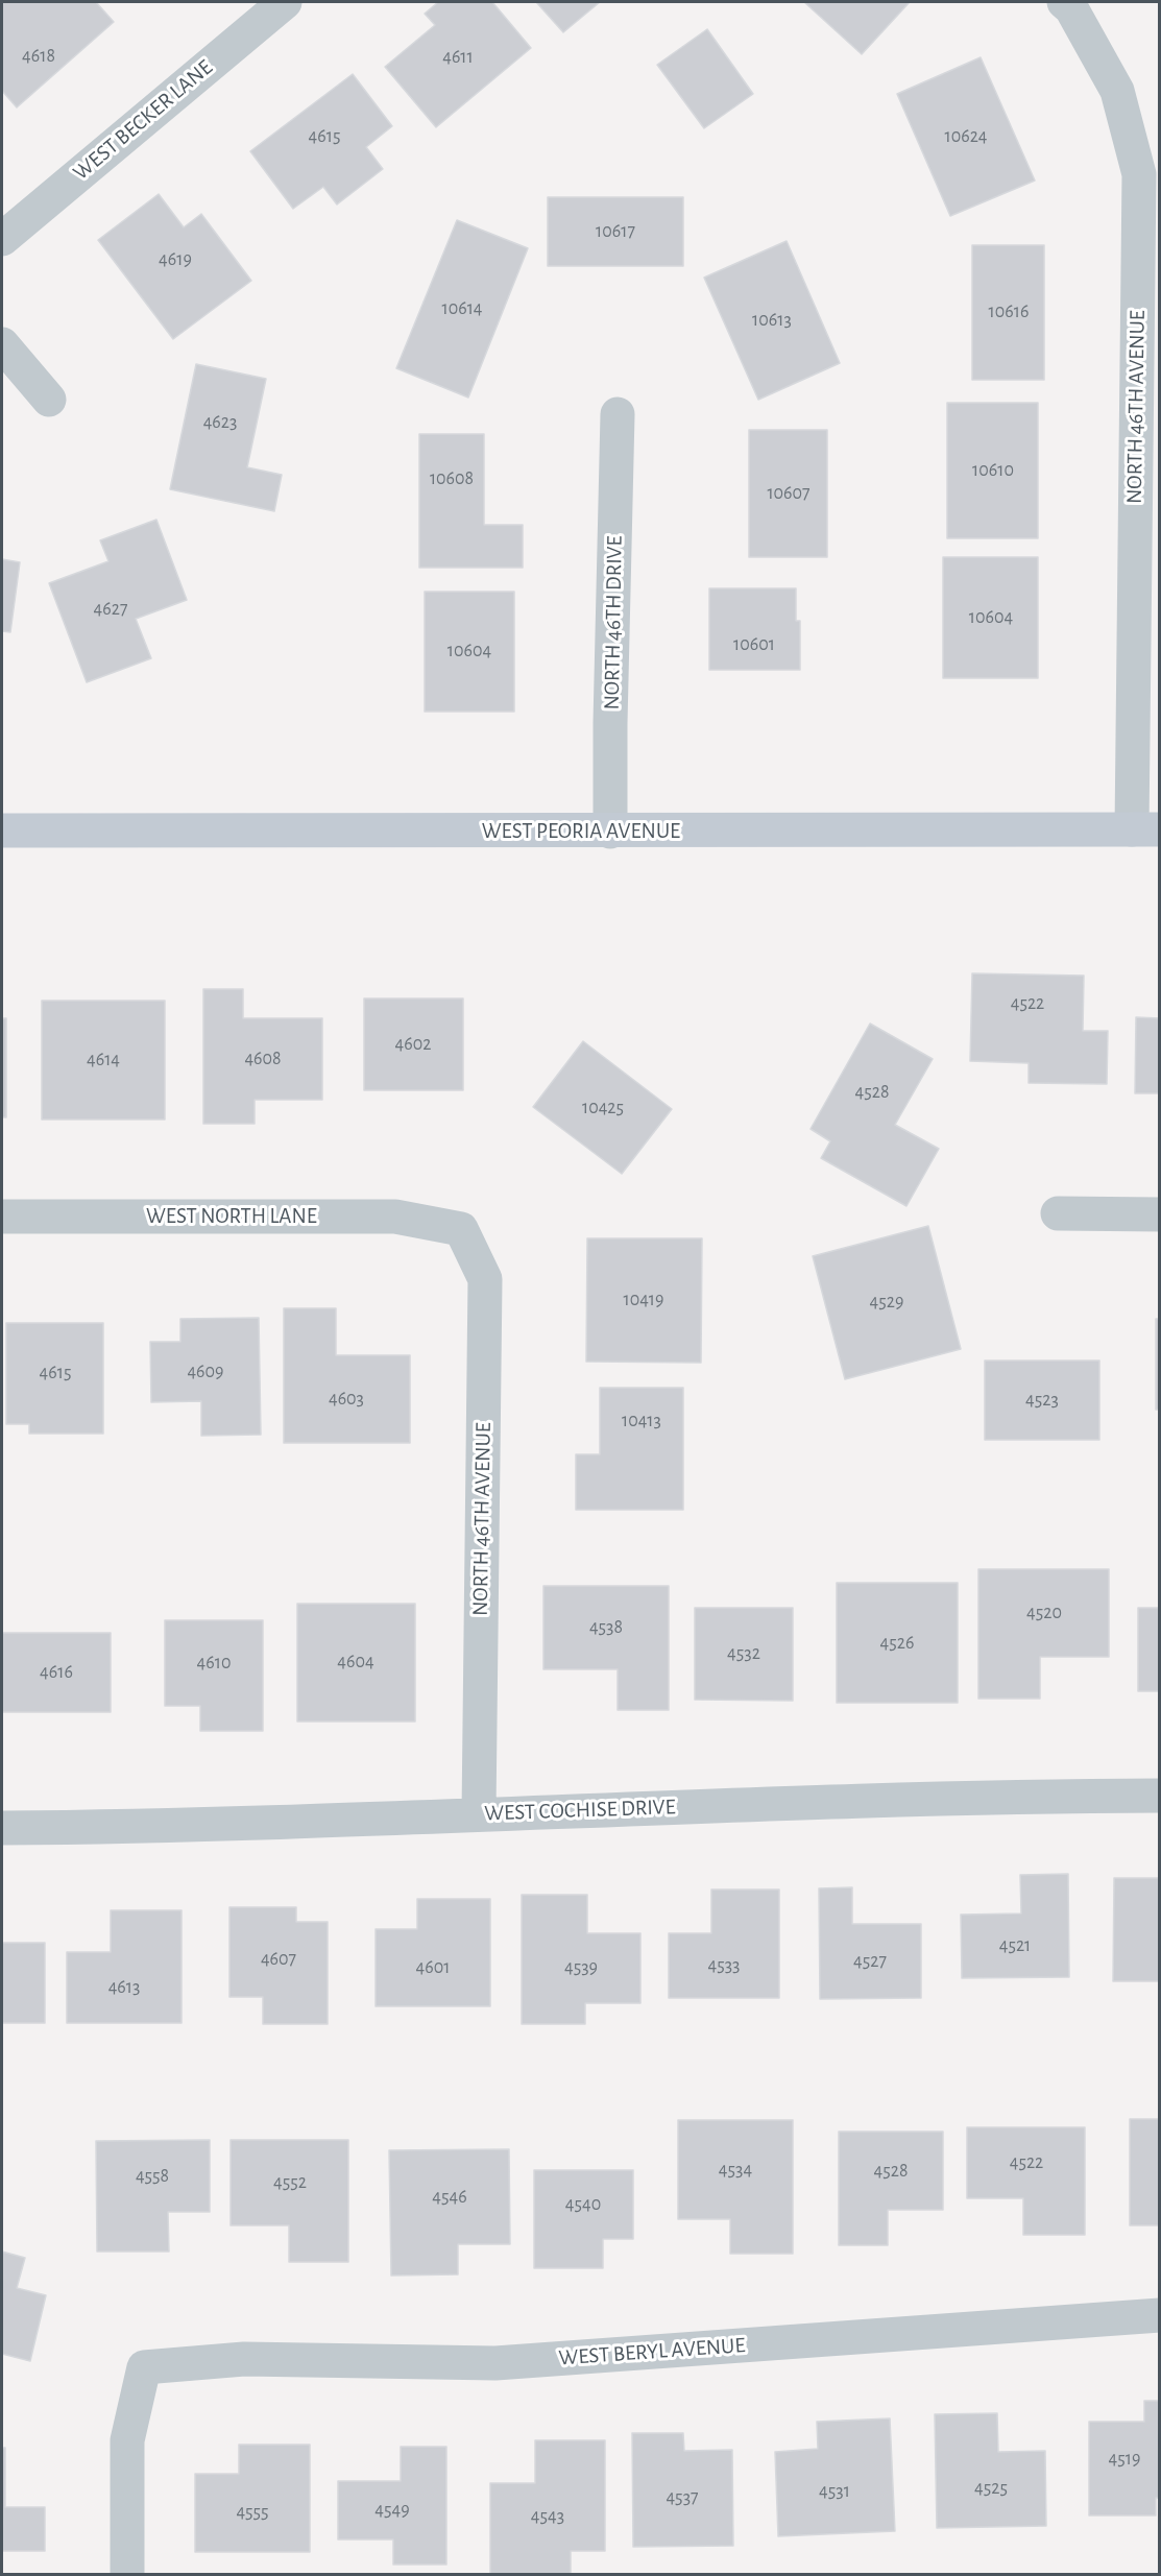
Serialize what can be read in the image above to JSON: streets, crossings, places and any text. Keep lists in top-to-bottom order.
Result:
{
  "streets": {
    "main road": ["WEST PEORIA AVENUE"],
    "street": [
      "WEST BECKER LANE",
      "NORTH 46TH AVENUE",
      "NORTH 46TH DRIVE",
      "WEST NORTH LANE",
      "WEST COCHISE DRIVE",
      "WEST BERYL AVENUE"
    ]
  },
  "crossings": [
    ["NORTH 46TH AVENUE", "WEST PEORIA AVENUE"],
    ["NORTH 46TH AVENUE", "WEST NORTH LANE"],
    ["NORTH 46TH AVENUE", "WEST COCHISE DRIVE"],
    ["NORTH 46TH DRIVE", "WEST PEORIA AVENUE"]
  ],
  "house_numbers": [
    "4618",
    "4611",
    "4615",
    "10624",
    "10617",
    "4619",
    "10614",
    "10616",
    "10613",
    "4623",
    "10610",
    "10608",
    "10607",
    "4627",
    "10604",
    "10601",
    "10604",
    "4522",
    "4602",
    "4608",
    "4614",
    "4528",
    "10425",
    "10419",
    "4529",
    "4609",
    "4615",
    "4603",
    "4523",
    "10413",
    "4520",
    "4538",
    "4526",
    "4532",
    "4604",
    "4610",
    "4616",
    "4521",
    "4607",
    "4527",
    "4533",
    "4601",
    "4539",
    "4613",
    "4522",
    "4534",
    "4528",
    "4558",
    "4552",
    "4546",
    "4540",
    "4519",
    "4525",
    "4531",
    "4537",
    "4549",
    "4555",
    "4543"
  ]
}
